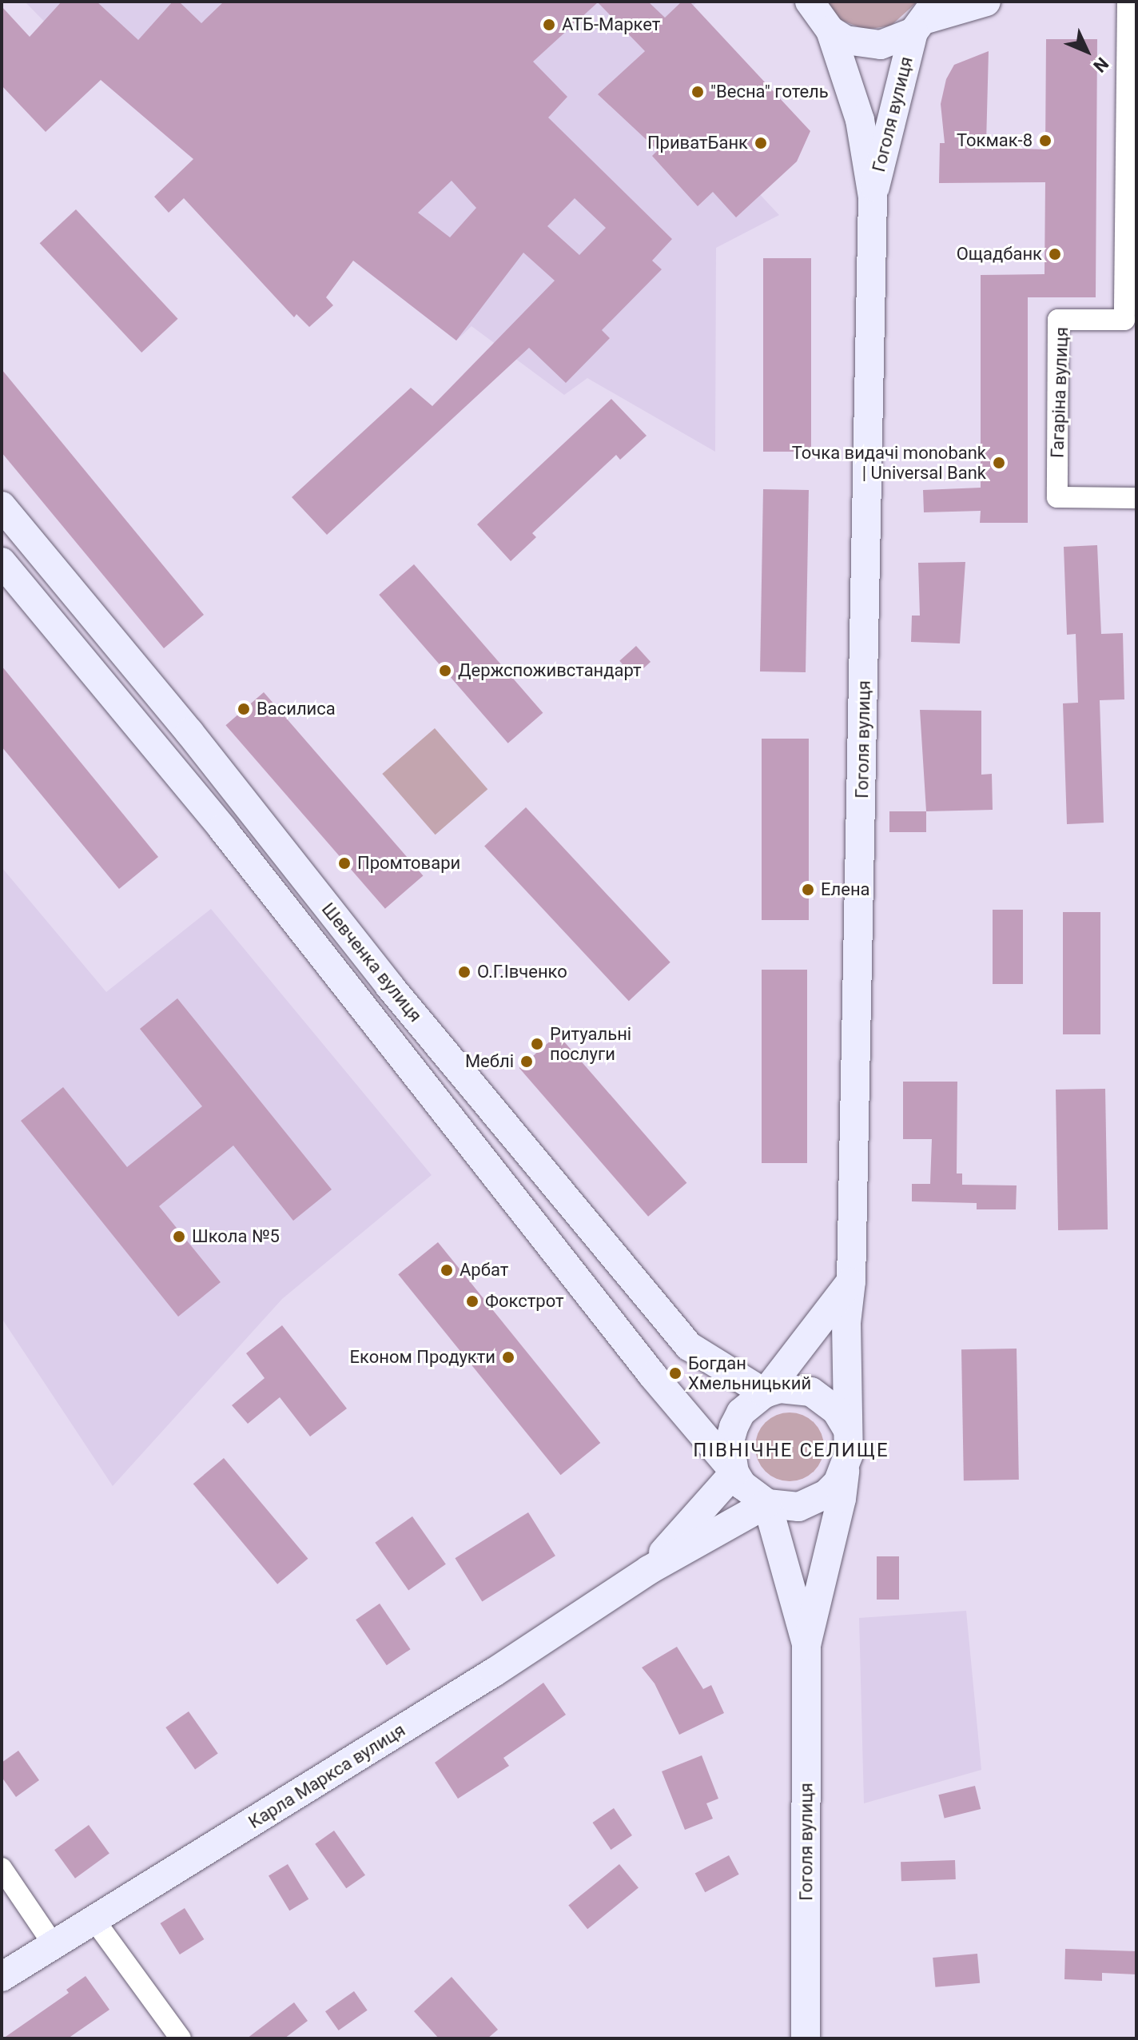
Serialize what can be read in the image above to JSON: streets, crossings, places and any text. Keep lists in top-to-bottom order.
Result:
{
  "streets": {
    "street": [
      "Гоголя вулиця",
      "Гагаріна вулиця",
      "Шевченка вулиця",
      "Карла Маркса вулиця"
    ]
  },
  "crossings": [
    ["Гоголя вулиця", "Шевченка вулиця"],
    ["Гоголя вулиця", "Карла Маркса вулиця"],
    ["Шевченка вулиця", "Карла Маркса вулиця"]
  ],
  "districts": ["ПІВНІЧНЕ СЕЛИЩЕ"],
  "places": [
    "АТБ-Маркет",
    "\"Весна\" готель",
    "Токмак-8",
    "ПриватБанк",
    "Ощадбанк",
    "Точка видачі monobank | Universal Bank",
    "Держспоживстандарт",
    "Василиса",
    "Промтовари",
    "Елена",
    "О.Г.Івченко",
    "Ритуальні послуги",
    "Меблі",
    "Школа №5",
    "Арбат",
    "Фокстрот",
    "Економ Продукти",
    "Богдан Хмельницький"
  ],
  "north": "bottom right"
}
